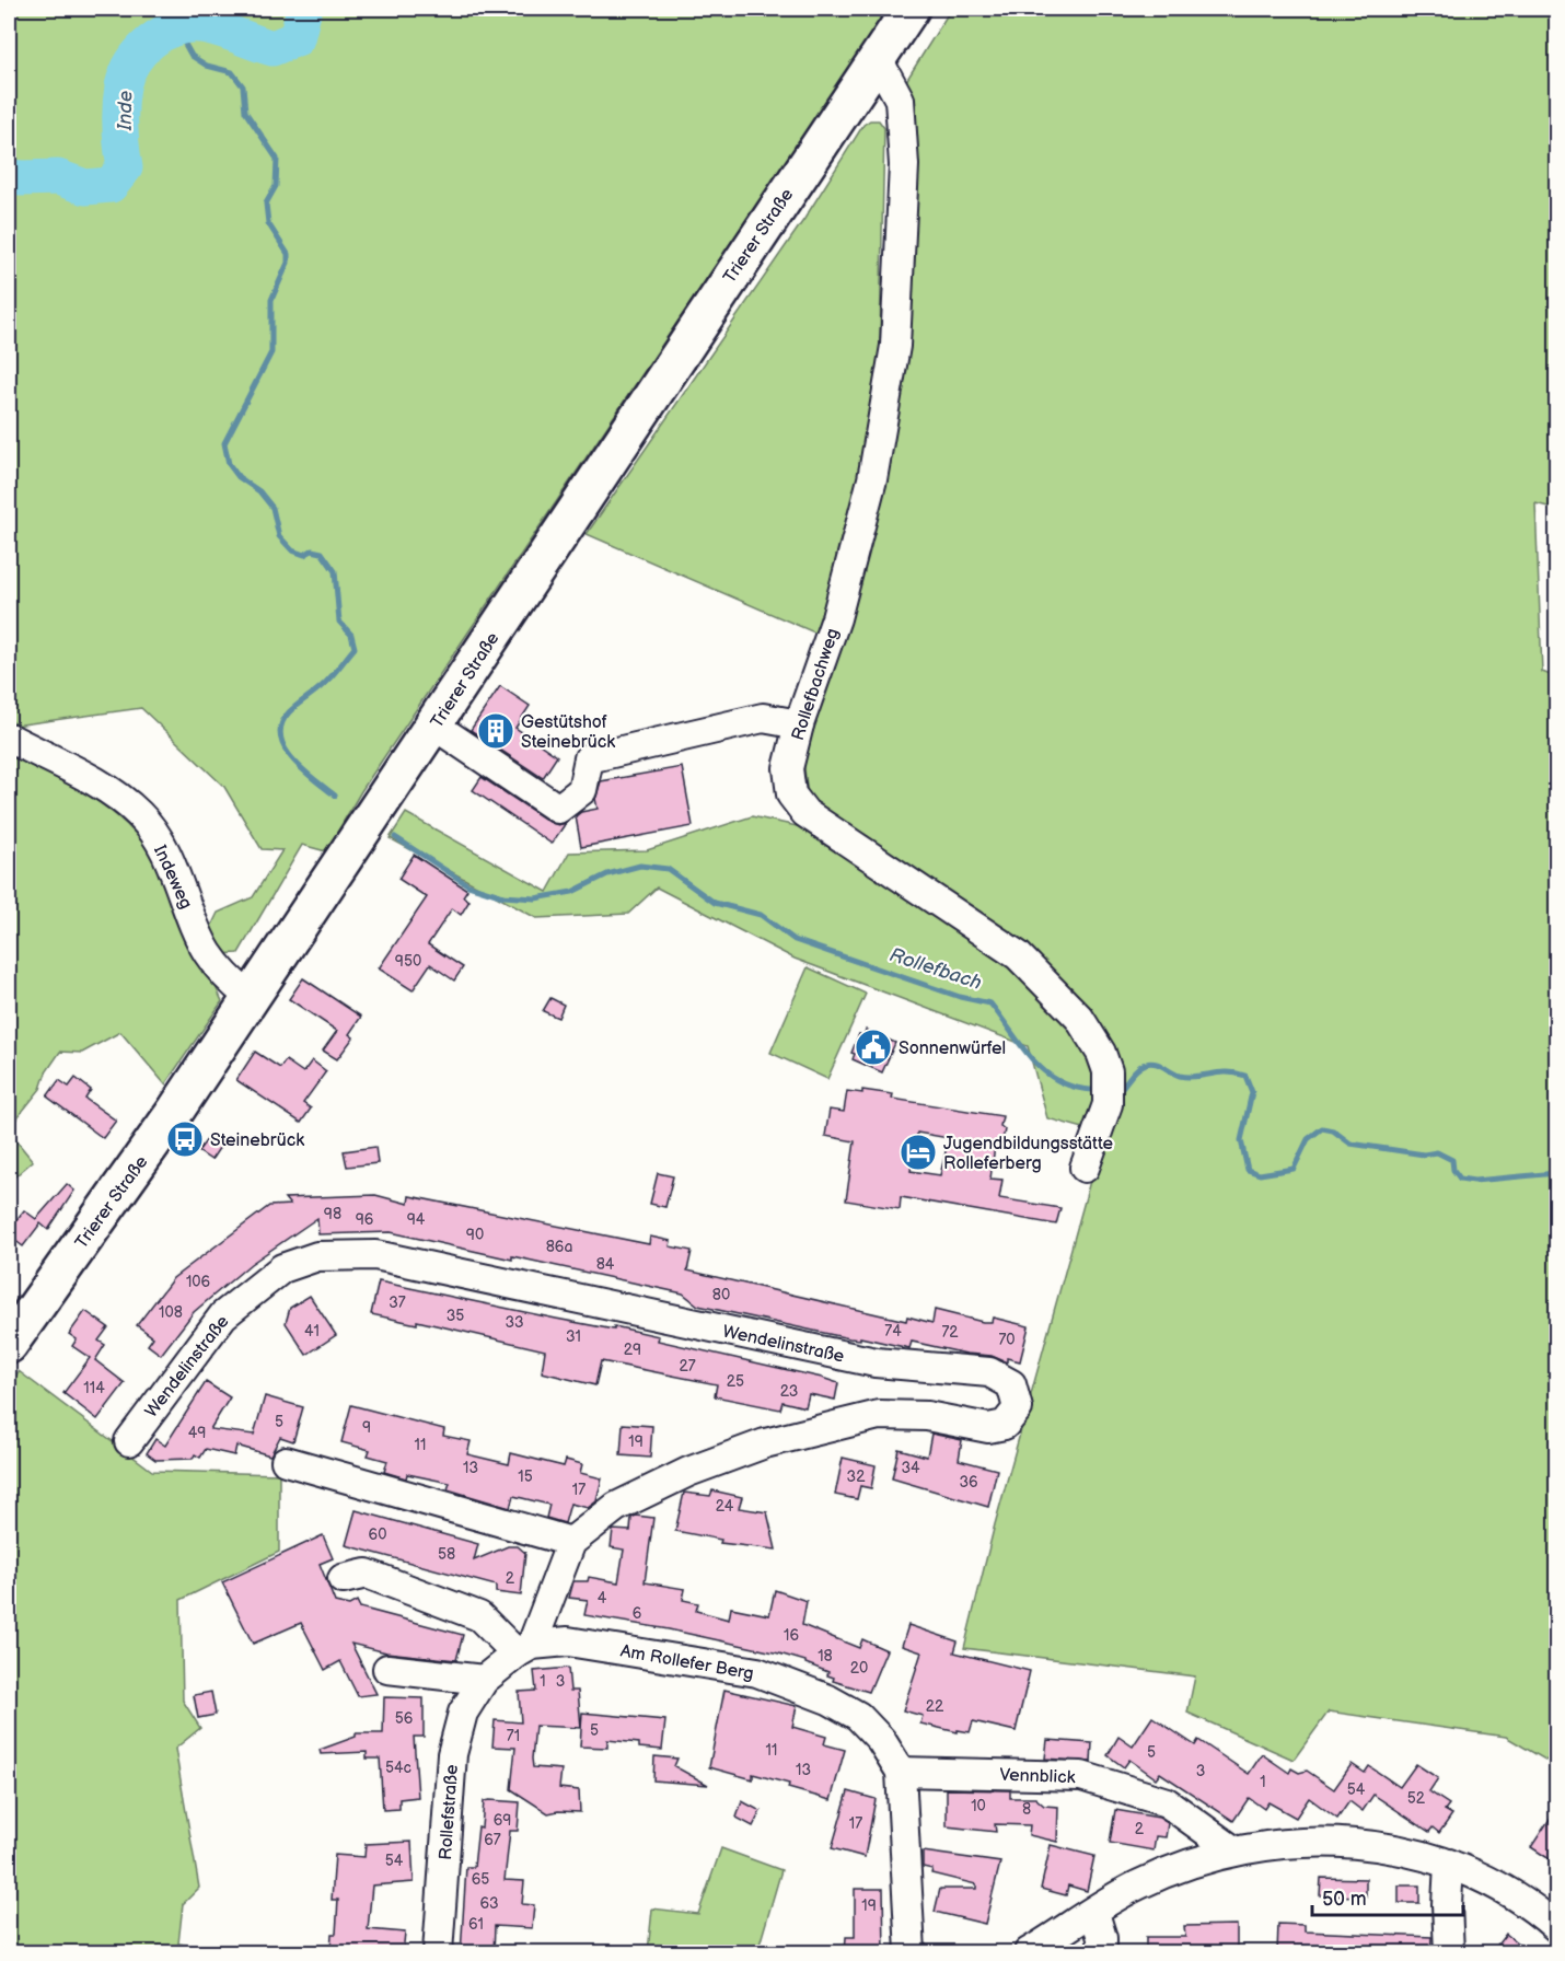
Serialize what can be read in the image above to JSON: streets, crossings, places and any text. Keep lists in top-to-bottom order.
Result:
{
  "streets": {
    "main road": ["Trierer Straße"],
    "street": [
      "Rollefbachweg",
      "Indeweg",
      "Wendelinstraße",
      "Am Rollefer Berg",
      "Vennblick",
      "Rollefstraße"
    ]
  },
  "crossings": [
    ["Trierer Straße", "Rollefbachweg"],
    ["Trierer Straße", "Indeweg"],
    ["Am Rollefer Berg", "Vennblick"],
    ["Am Rollefer Berg", "Rollefstraße"]
  ],
  "water": ["Inde", "Rollefbach"],
  "places": {
    "building": ["Gestütshof Steinebrück"],
    "public building": ["Sonnenwürfel"],
    "bus stop": ["Steinebrück"],
    "hotel": ["Jugendbildungsstätte Rolleferberg"]
  },
  "house_numbers": [
    "950",
    "98",
    "96",
    "94",
    "90",
    "86a",
    "84",
    "106",
    "80",
    "37",
    "108",
    "35",
    "33",
    "41",
    "74",
    "72",
    "31",
    "70",
    "29",
    "27",
    "25",
    "114",
    "23",
    "5",
    "9",
    "49",
    "19",
    "11",
    "13",
    "34",
    "15",
    "32",
    "36",
    "17",
    "24",
    "60",
    "58",
    "2",
    "4",
    "6",
    "16",
    "18",
    "20",
    "1",
    "3",
    "22",
    "56",
    "5",
    "71",
    "11",
    "5",
    "54c",
    "13",
    "3",
    "1",
    "54",
    "52",
    "10",
    "8",
    "69",
    "17",
    "2",
    "67",
    "54",
    "65",
    "63",
    "19",
    "61"
  ],
  "scale_bar": "50 m"
}
